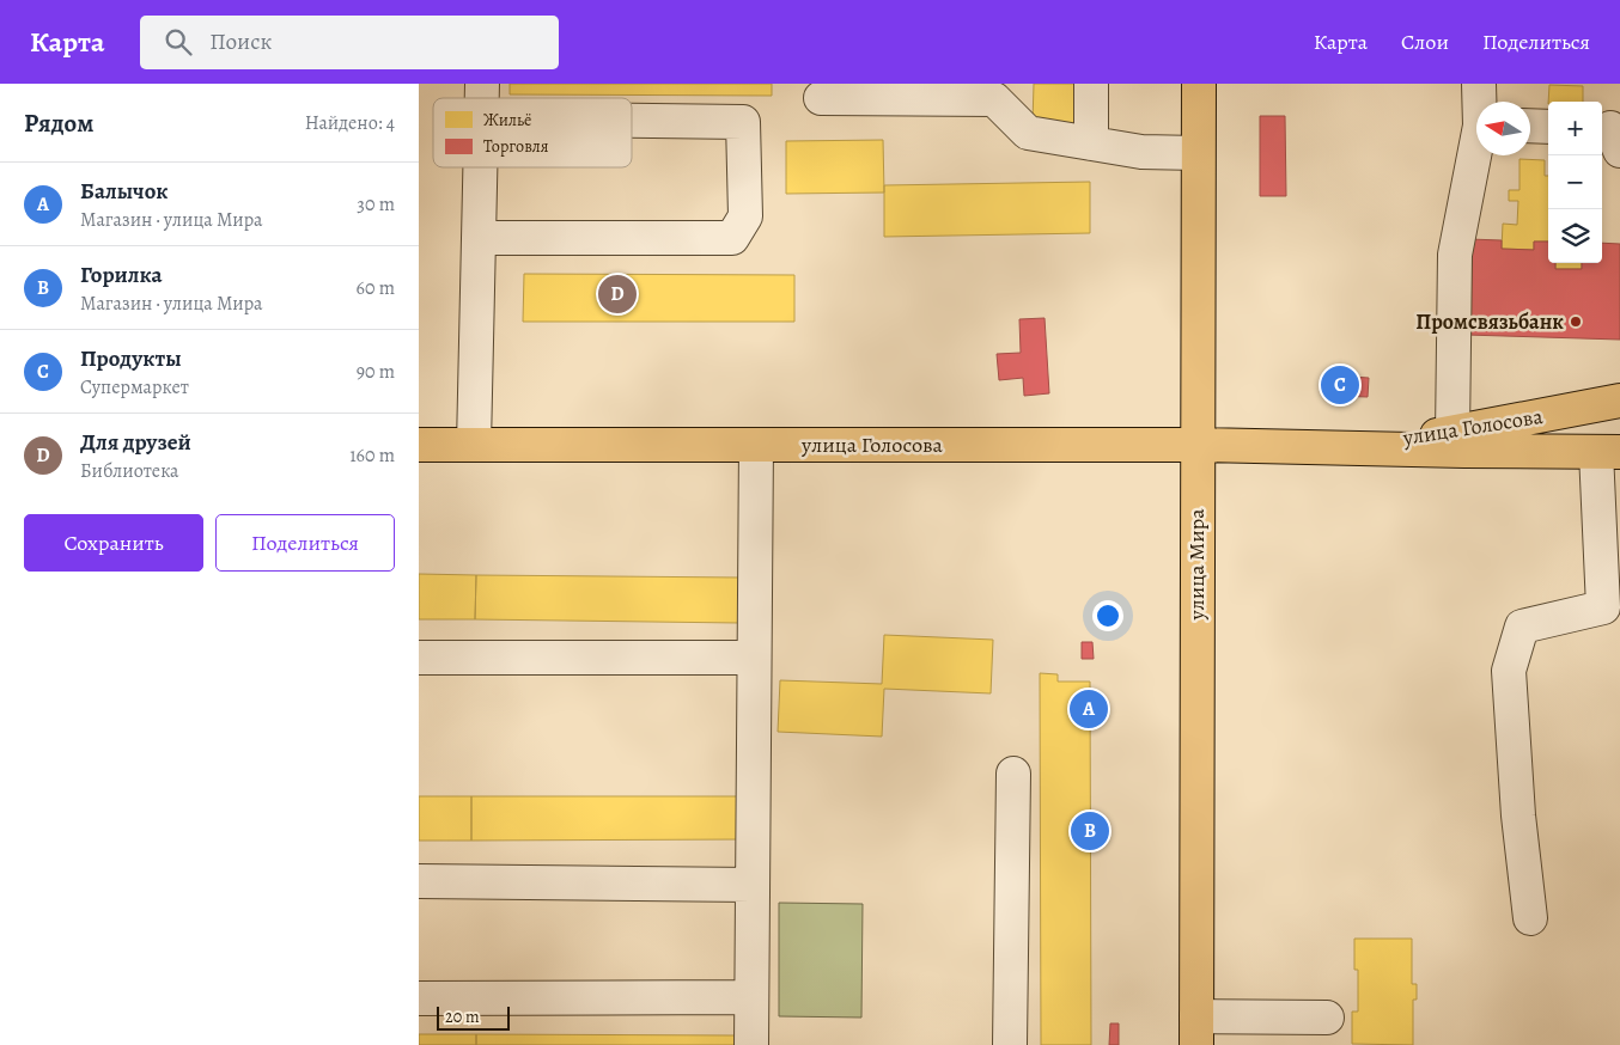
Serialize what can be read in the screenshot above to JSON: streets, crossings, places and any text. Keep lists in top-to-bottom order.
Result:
{
  "streets": {
    "main road": ["улица Голосова", "улица Мира"]
  },
  "crossings": [
    ["улица Голосова", "улица Мира"]
  ],
  "places": ["Промсвязьбанк"],
  "legend": ["Жильё", "Торговля"],
  "scale_bar": "20 m",
  "north": "left",
  "page": {
    "header": "Карта",
    "search": "Поиск",
    "nav": ["Карта", "Слои", "Поделиться"],
    "heading": ["Рядом", "Найдено: 4"],
    "map_buttons": ["+", "−"],
    "list": [
      {
        "mark": "A",
        "name": "Балычок",
        "note": "Магазин · улица Мира",
        "value": "30 m"
      },
      {
        "mark": "B",
        "name": "Горилка",
        "note": "Магазин · улица Мира",
        "value": "60 m"
      },
      {
        "mark": "C",
        "name": "Продукты",
        "note": "Супермаркет",
        "value": "90 m"
      },
      {
        "mark": "D",
        "name": "Для друзей",
        "note": "Библиотека",
        "value": "160 m"
      }
    ],
    "pins": [
      "D",
      "C",
      "A",
      "B"
    ],
    "buttons": ["Сохранить", "Поделиться"],
    "scale": "20 m"
  }
}
